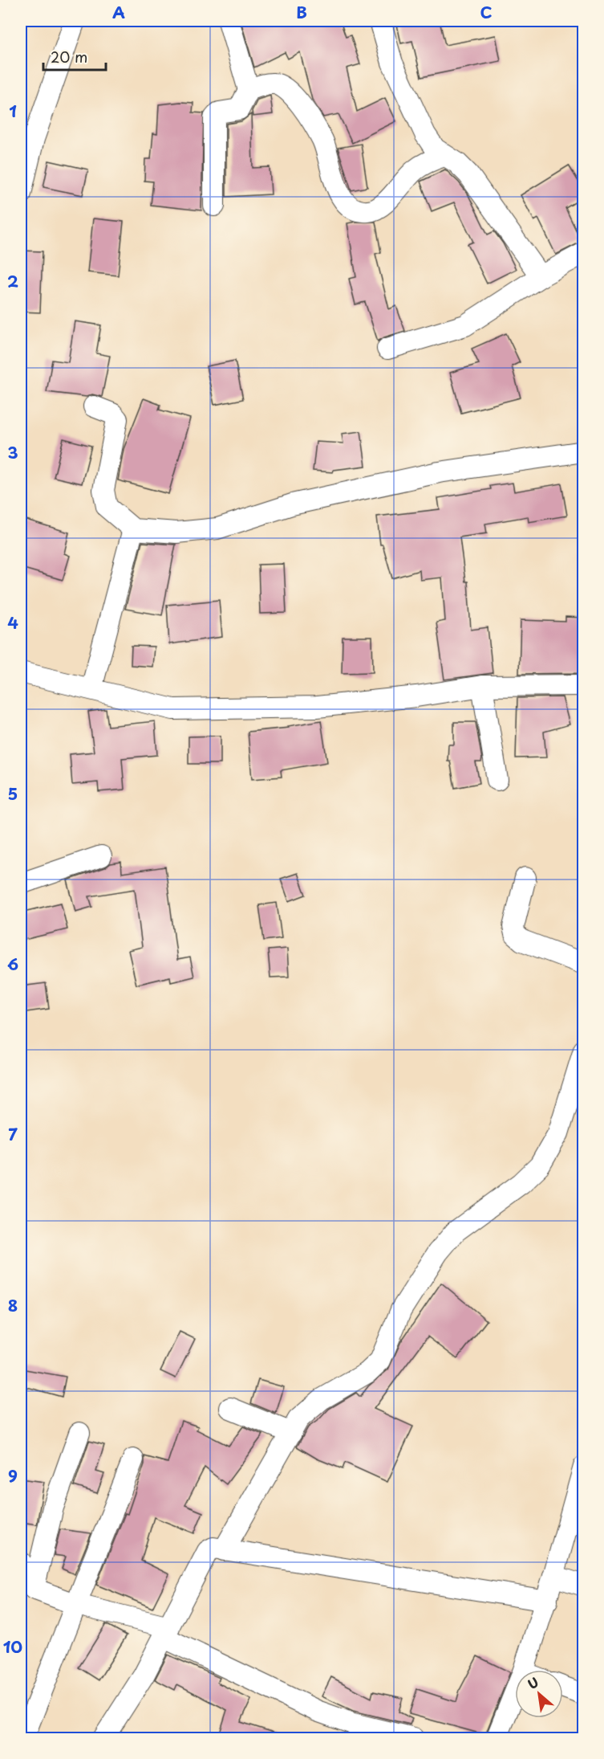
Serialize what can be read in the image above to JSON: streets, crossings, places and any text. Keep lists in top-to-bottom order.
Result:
{
  "scale_bar": "20 m",
  "north": "top left",
  "grid": {
    "columns": ["A", "B", "C"],
    "rows": [
      "1",
      "2",
      "3",
      "4",
      "5",
      "6",
      "7",
      "8",
      "9",
      "10"
    ]
  }
}
